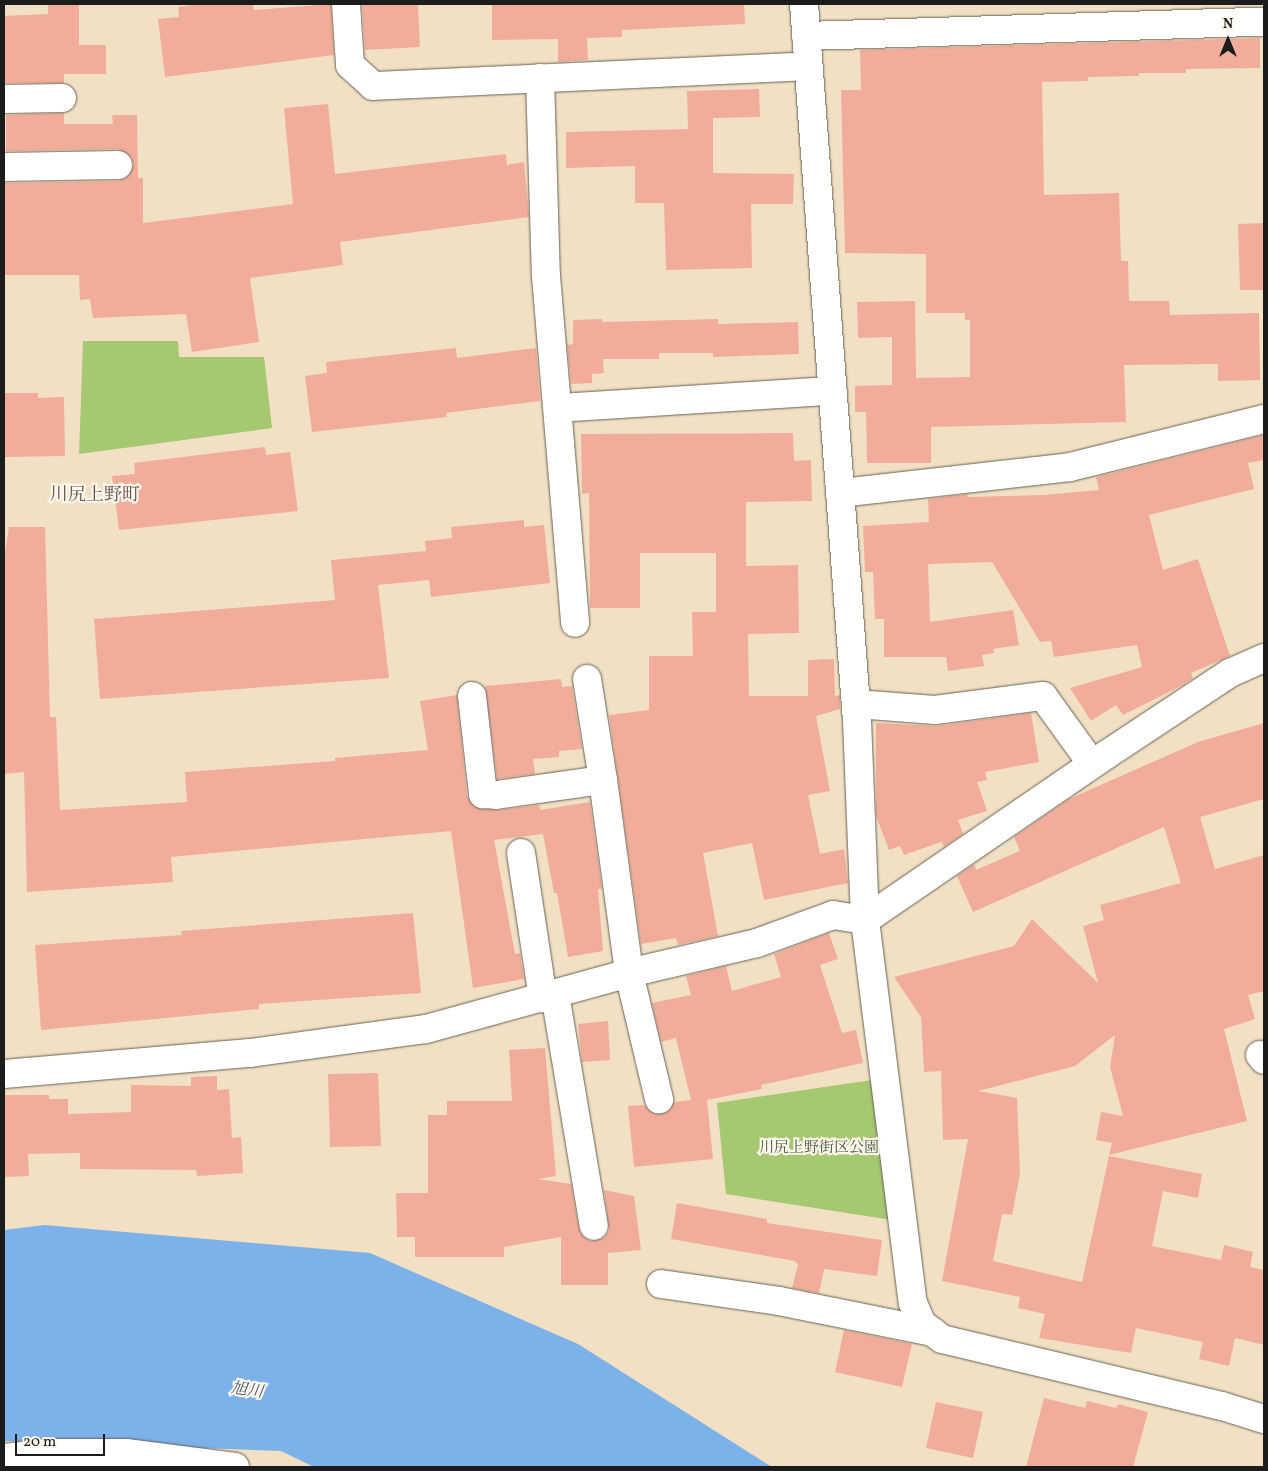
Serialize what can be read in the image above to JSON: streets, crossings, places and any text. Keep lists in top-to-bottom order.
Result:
{
  "districts": ["川尻上野町"],
  "water": ["旭川"],
  "parks": ["川尻上野街区公園"],
  "scale_bar": "20 m",
  "north": "top"
}
